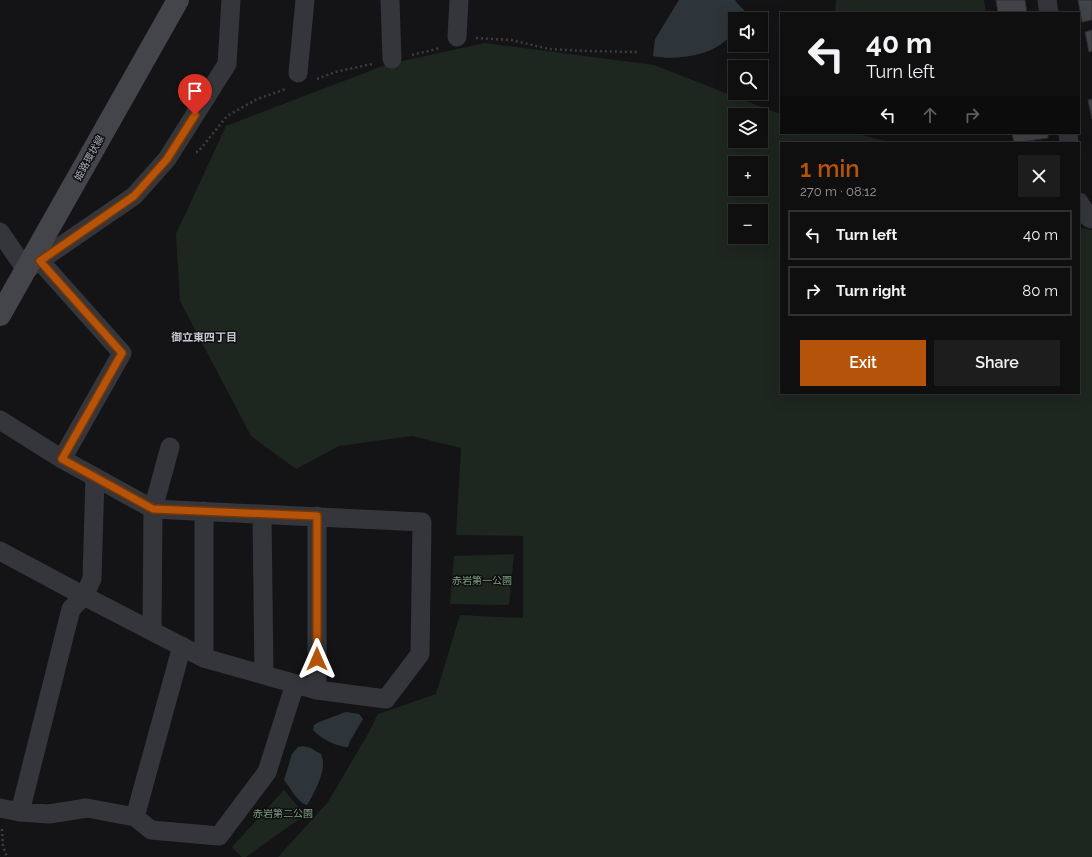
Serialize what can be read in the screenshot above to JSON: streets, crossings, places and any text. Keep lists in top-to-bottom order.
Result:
{
  "streets": {
    "main road": ["姫路環状線"]
  },
  "districts": ["御立東四丁目"],
  "parks": ["赤岩第一公園", "赤岩第二公園"],
  "page": {
    "map_buttons": ["+", "−"],
    "turn": ["40 m", "Turn left"],
    "heading": ["1 min", "270 m · 08:12"],
    "list": [
      {
        "name": "Turn left",
        "value": "40 m"
      },
      {
        "name": "Turn right",
        "value": "80 m"
      }
    ],
    "buttons": ["Exit", "Share"]
  }
}
